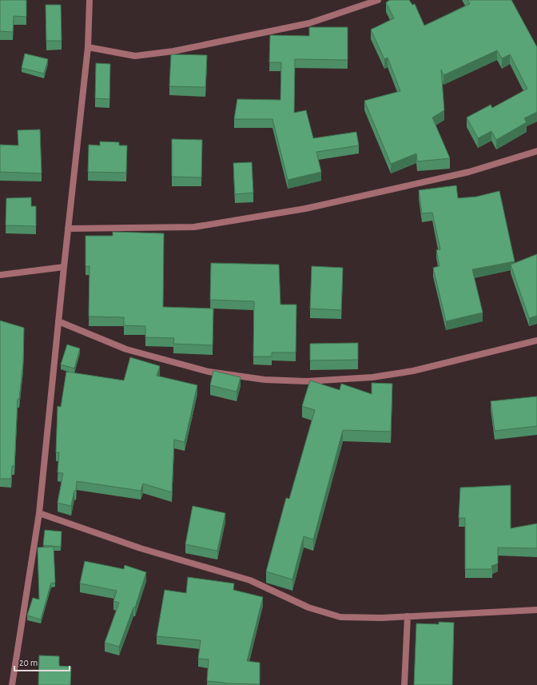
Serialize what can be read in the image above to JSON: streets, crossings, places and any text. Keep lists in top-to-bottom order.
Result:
{
  "scale_bar": "20 m"
}
